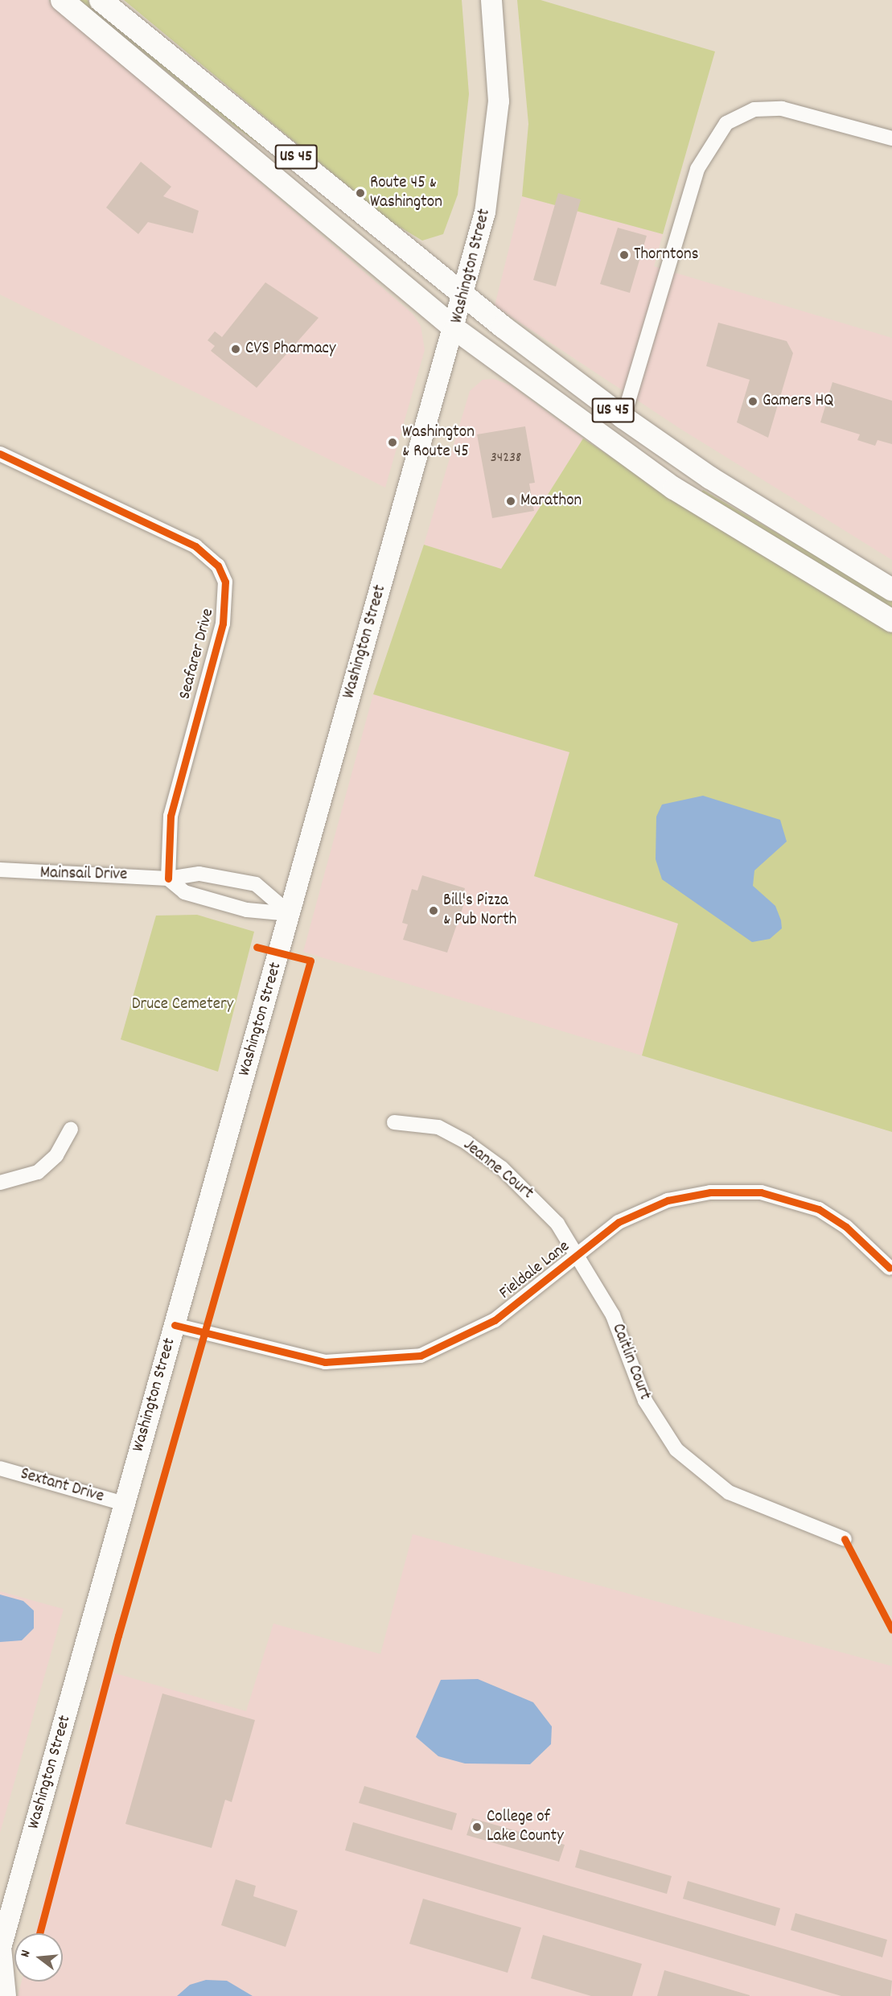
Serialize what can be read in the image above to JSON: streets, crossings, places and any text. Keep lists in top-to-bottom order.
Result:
{
  "streets": {
    "main road": ["US 45", "Washington Street"],
    "street": [
      "Seafarer Drive",
      "Mainsail Drive",
      "Jeanne Court",
      "Fieldale Lane",
      "Caitlin Court",
      "Sextant Drive"
    ]
  },
  "crossings": [
    ["US 45", "Washington Street"],
    ["Washington Street", "Mainsail Drive"],
    ["Washington Street", "Fieldale Lane"],
    ["Washington Street", "Sextant Drive"],
    ["Seafarer Drive", "Mainsail Drive"],
    ["Jeanne Court", "Fieldale Lane"],
    ["Jeanne Court", "Caitlin Court"],
    ["Fieldale Lane", "Caitlin Court"]
  ],
  "parks": ["Druce Cemetery"],
  "places": [
    "Route 45 & Washington",
    "Thorntons",
    "CVS Pharmacy",
    "Gamers HQ",
    "Washington & Route 45",
    "Marathon",
    "Bill's Pizza & Pub North",
    "College of Lake County"
  ],
  "house_numbers": ["34238"],
  "north": "left"
}
